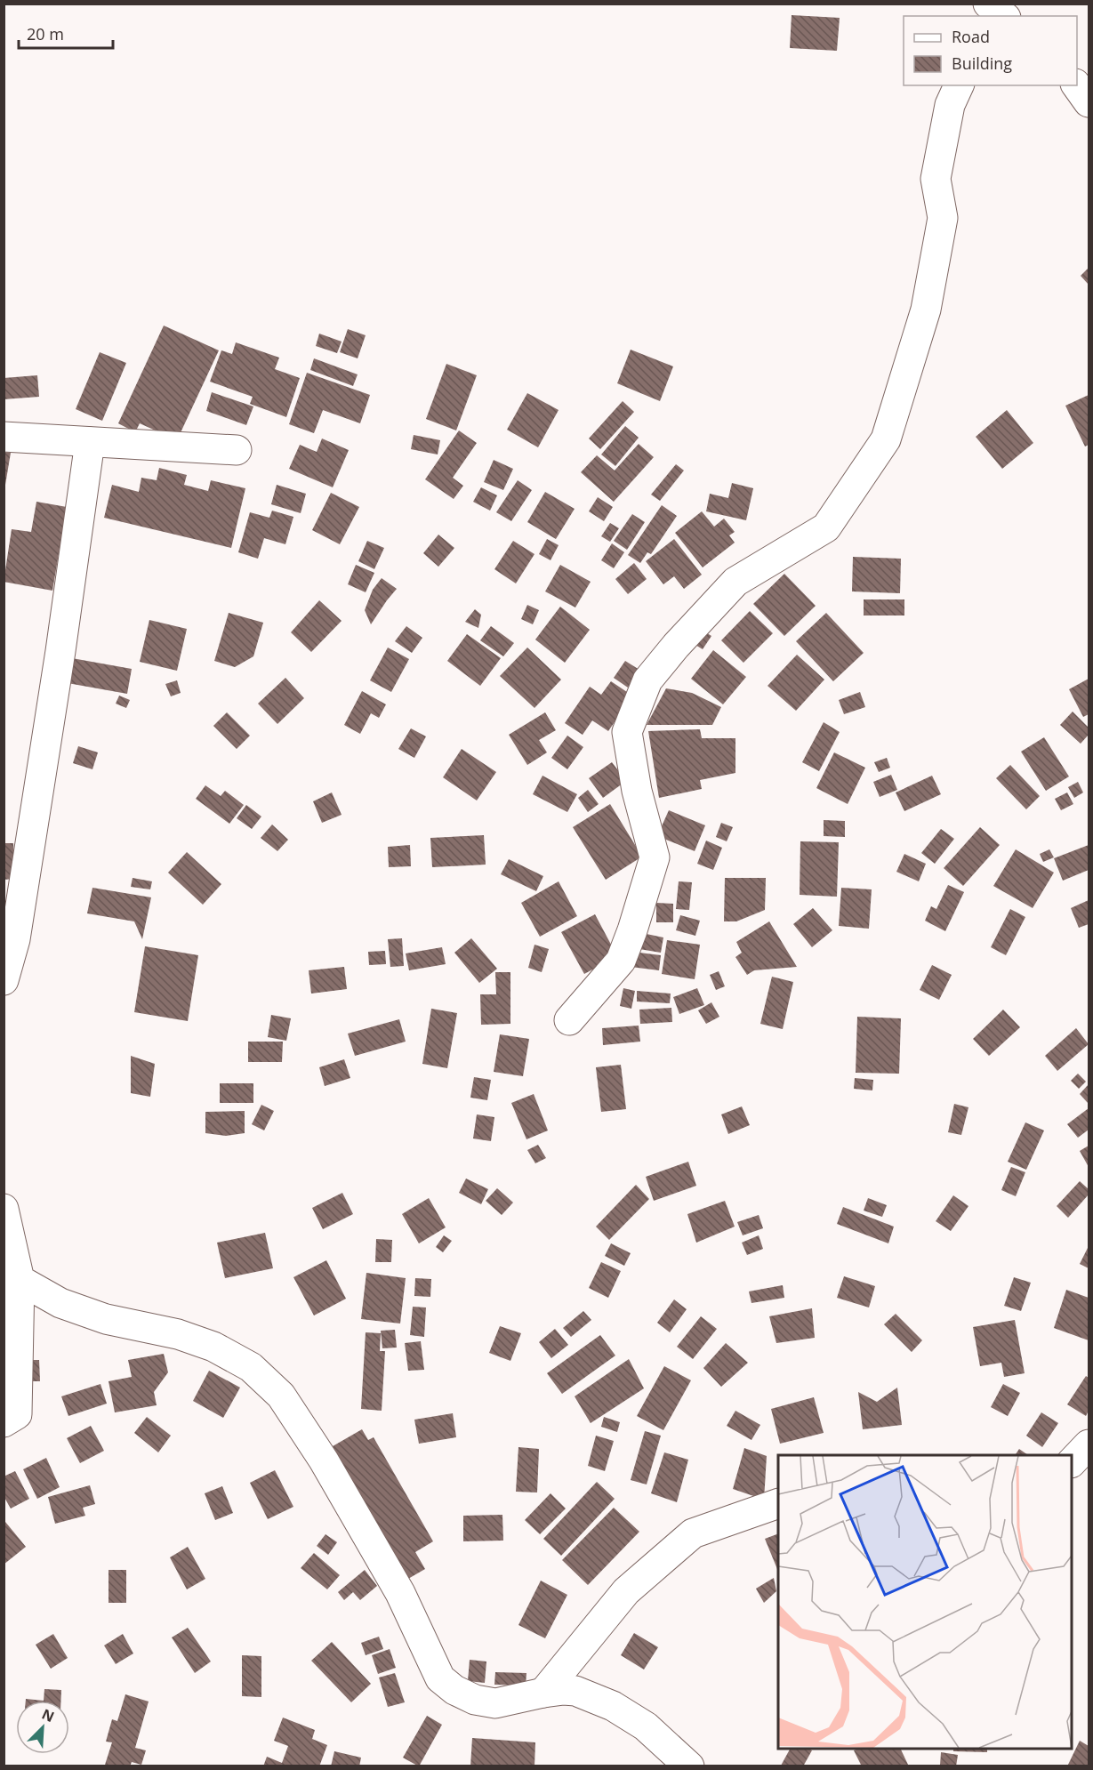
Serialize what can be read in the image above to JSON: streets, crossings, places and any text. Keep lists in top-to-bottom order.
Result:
{
  "legend": ["Road", "Building"],
  "scale_bar": "20 m",
  "north": "top right"
}
